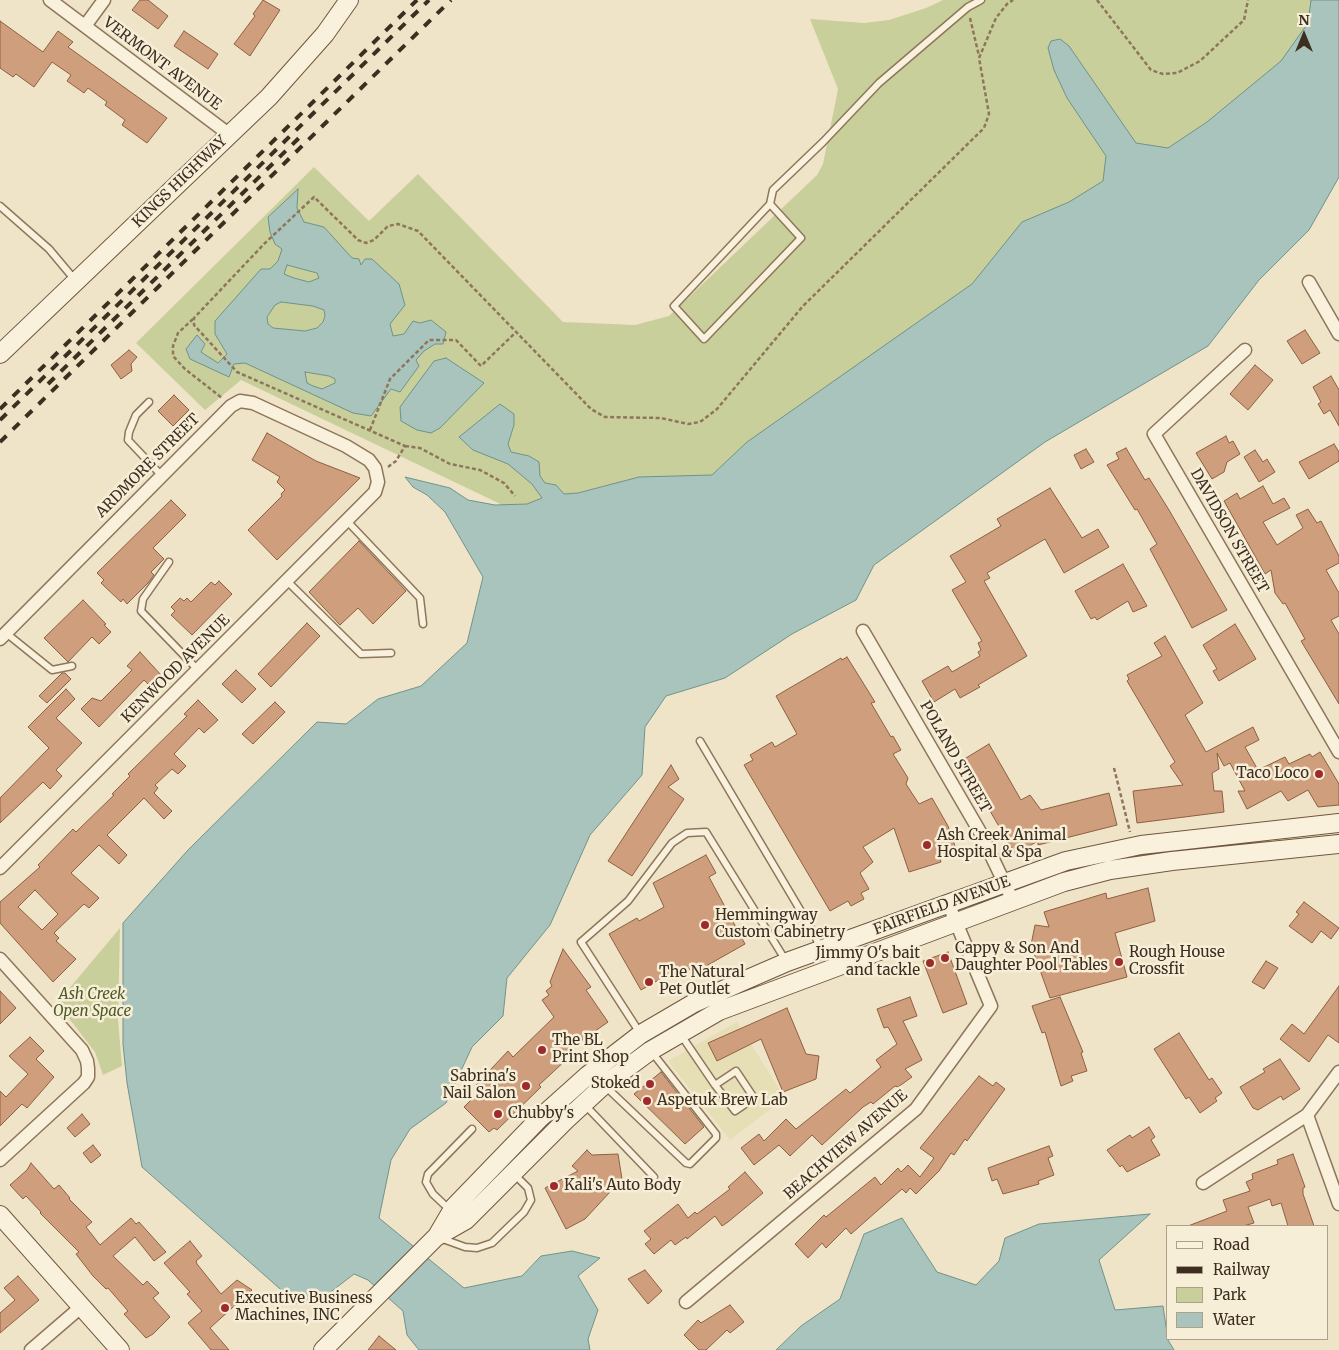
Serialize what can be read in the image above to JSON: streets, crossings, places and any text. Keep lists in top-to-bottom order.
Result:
{
  "streets": {
    "main road": ["KINGS HIGHWAY", "FAIRFIELD AVENUE"],
    "street": [
      "VERMONT AVENUE",
      "ARDMORE STREET",
      "DAVIDSON STREET",
      "KENWOOD AVENUE",
      "POLAND STREET",
      "BEACHVIEW AVENUE"
    ]
  },
  "crossings": [
    ["VERMONT AVENUE", "KINGS HIGHWAY"],
    ["POLAND STREET", "FAIRFIELD AVENUE"],
    ["FAIRFIELD AVENUE", "BEACHVIEW AVENUE"]
  ],
  "parks": ["Ash Creek Open Space"],
  "places": [
    "Taco Loco",
    "Ash Creek Animal Hospital & Spa",
    "Hemmingway Custom Cabinetry",
    "Cappy & Son And Daughter Pool Tables",
    "Rough House Crossfit",
    "Jimmy O's bait and tackle",
    "The Natural Pet Outlet",
    "The BL Print Shop",
    "Stoked",
    "Sabrina's Nail Salon",
    "Aspetuk Brew Lab",
    "Chubby's",
    "Kali's Auto Body",
    "Executive Business Machines, INC"
  ],
  "legend": [
    "Road",
    "Railway",
    "Park",
    "Water"
  ],
  "north": "top"
}
